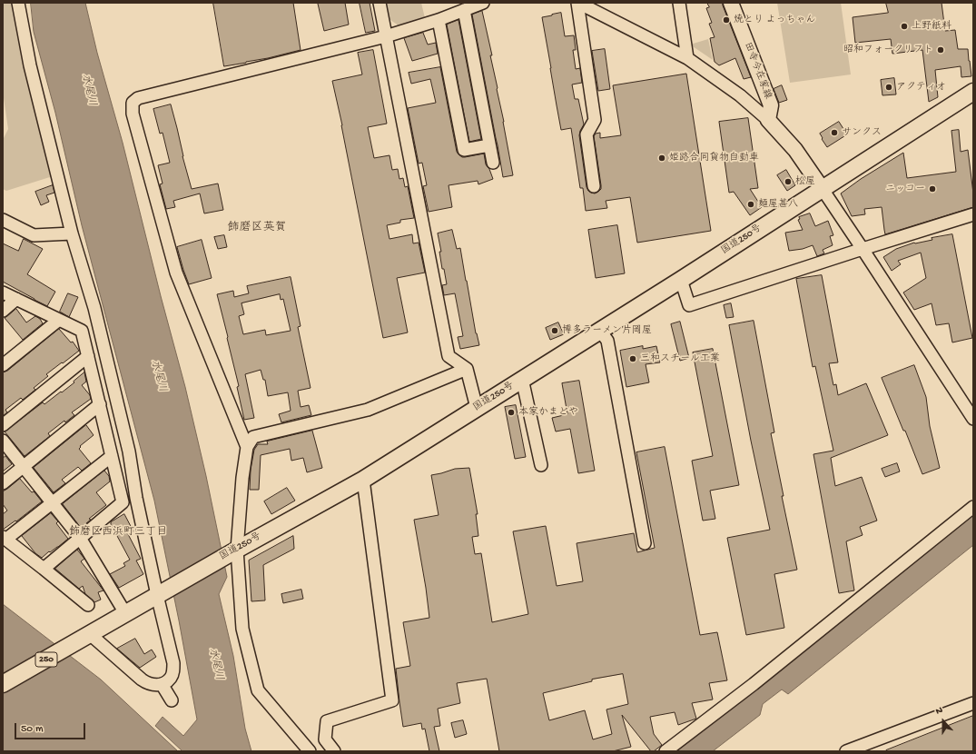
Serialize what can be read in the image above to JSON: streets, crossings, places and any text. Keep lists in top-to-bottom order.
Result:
{
  "streets": {
    "highway": ["国道250号", "250"],
    "main road": ["田寺今在家線"]
  },
  "districts": ["飾磨区英賀", "飾磨区西浜町三丁目"],
  "water": ["水尾川"],
  "places": [
    "焼とり よっちゃん",
    "上野紙料",
    "昭和フォークリフト",
    "アクティオ",
    "サンクス",
    "姫路合同貨物自動車",
    "松屋",
    "ニッコー",
    "麺屋甚八",
    "博多ラーメン片岡屋",
    "三和スチール工業",
    "本家かまどや"
  ],
  "scale_bar": "50 m",
  "north": "top"
}
